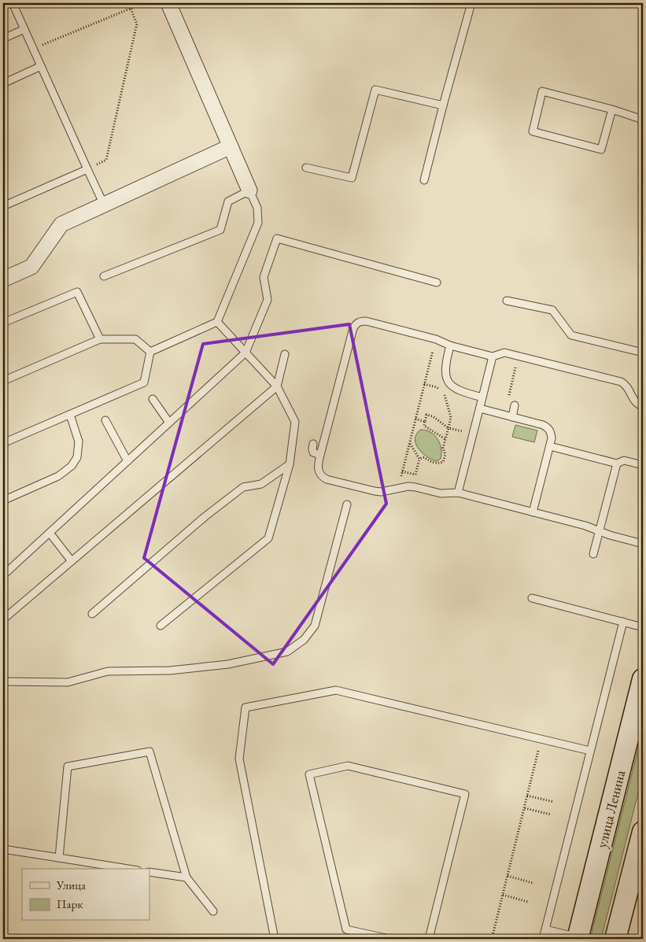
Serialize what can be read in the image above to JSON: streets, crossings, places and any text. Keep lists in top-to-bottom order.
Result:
{
  "streets": {
    "main road": ["улица Ленина"]
  },
  "legend": ["Улица", "Парк"]
}
